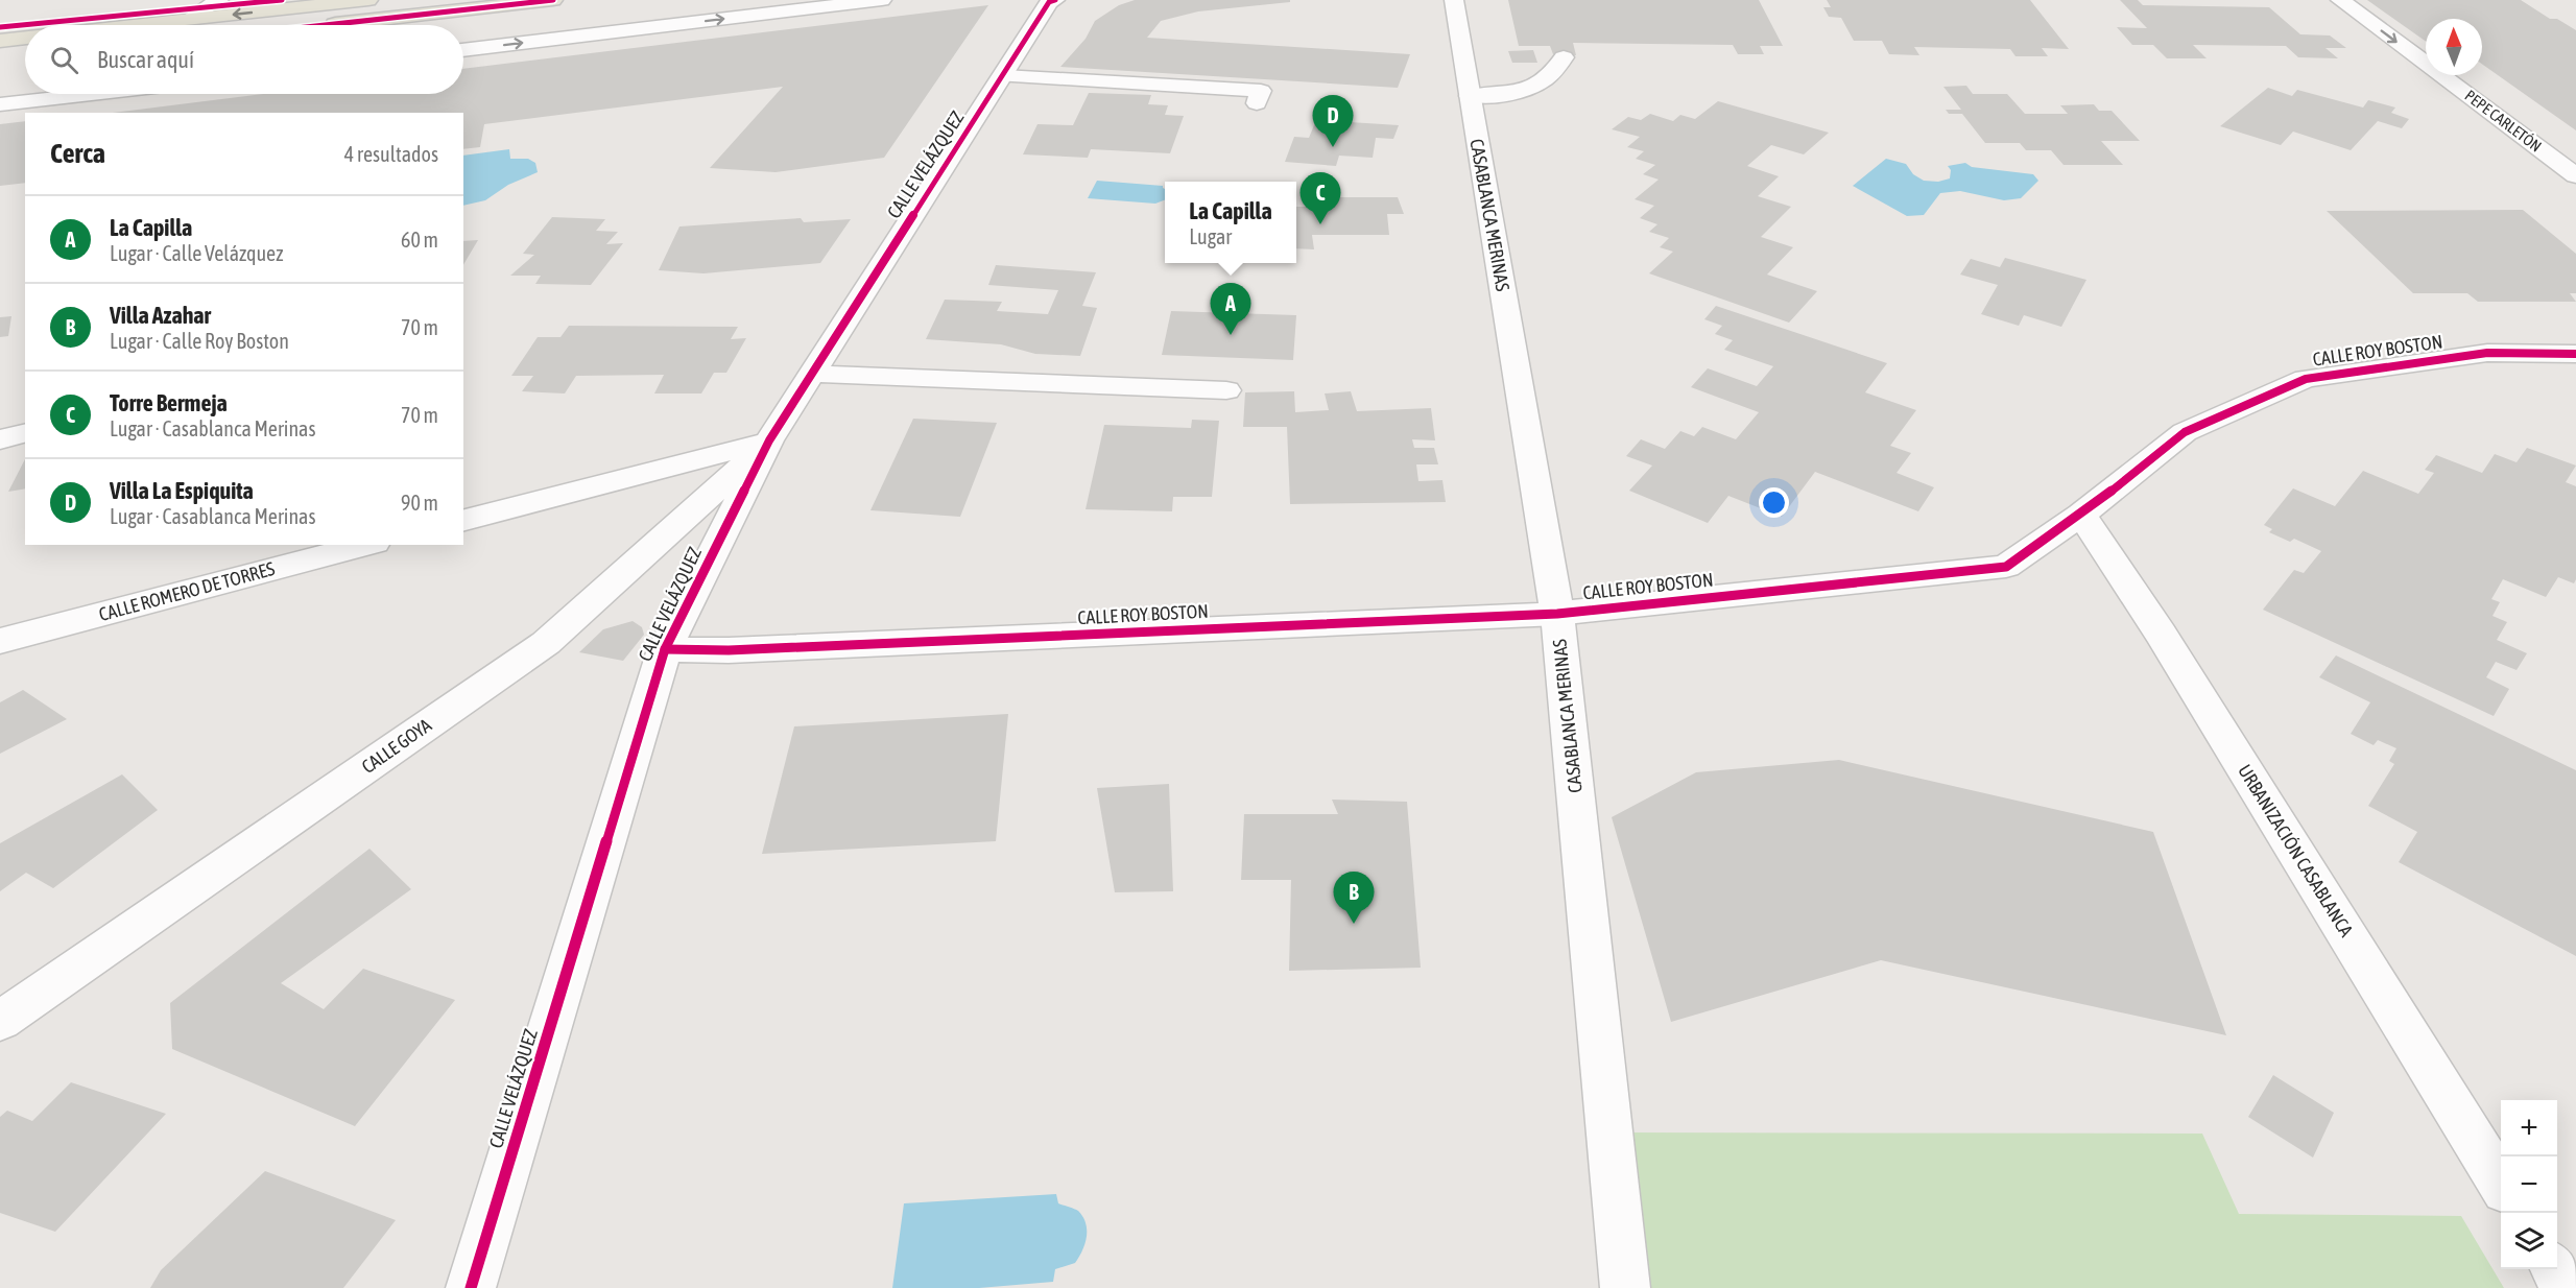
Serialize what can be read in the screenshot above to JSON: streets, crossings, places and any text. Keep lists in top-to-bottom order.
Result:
{
  "streets": {
    "street": [
      "PEPE CARLETÓN",
      "CALLE VELÁZQUEZ",
      "CASABLANCA MERINAS",
      "CALLE ROY BOSTON",
      "CALLE ROMERO DE TORRES",
      "CALLE GOYA",
      "URBANIZACIÓN CASABLANCA"
    ]
  },
  "crossings": [
    ["CALLE VELÁZQUEZ", "CALLE ROY BOSTON"],
    ["CALLE VELÁZQUEZ", "CALLE GOYA"],
    ["CASABLANCA MERINAS", "CALLE ROY BOSTON"],
    ["CALLE ROY BOSTON", "URBANIZACIÓN CASABLANCA"]
  ],
  "one_way": ["PEPE CARLETÓN"],
  "north": "top",
  "page": {
    "search": "Buscar aquí",
    "pins": [
      "D",
      "C",
      "A",
      "B"
    ],
    "heading": ["Cerca", "4 resultados"],
    "popup": ["La Capilla", "Lugar"],
    "list": [
      {
        "mark": "A",
        "name": "La Capilla",
        "note": "Lugar · Calle Velázquez",
        "value": "60 m"
      },
      {
        "mark": "B",
        "name": "Villa Azahar",
        "note": "Lugar · Calle Roy Boston",
        "value": "70 m"
      },
      {
        "mark": "C",
        "name": "Torre Bermeja",
        "note": "Lugar · Casablanca Merinas",
        "value": "70 m"
      },
      {
        "mark": "D",
        "name": "Villa La Espiquita",
        "note": "Lugar · Casablanca Merinas",
        "value": "90 m"
      }
    ],
    "map_buttons": ["+", "−"]
  }
}
